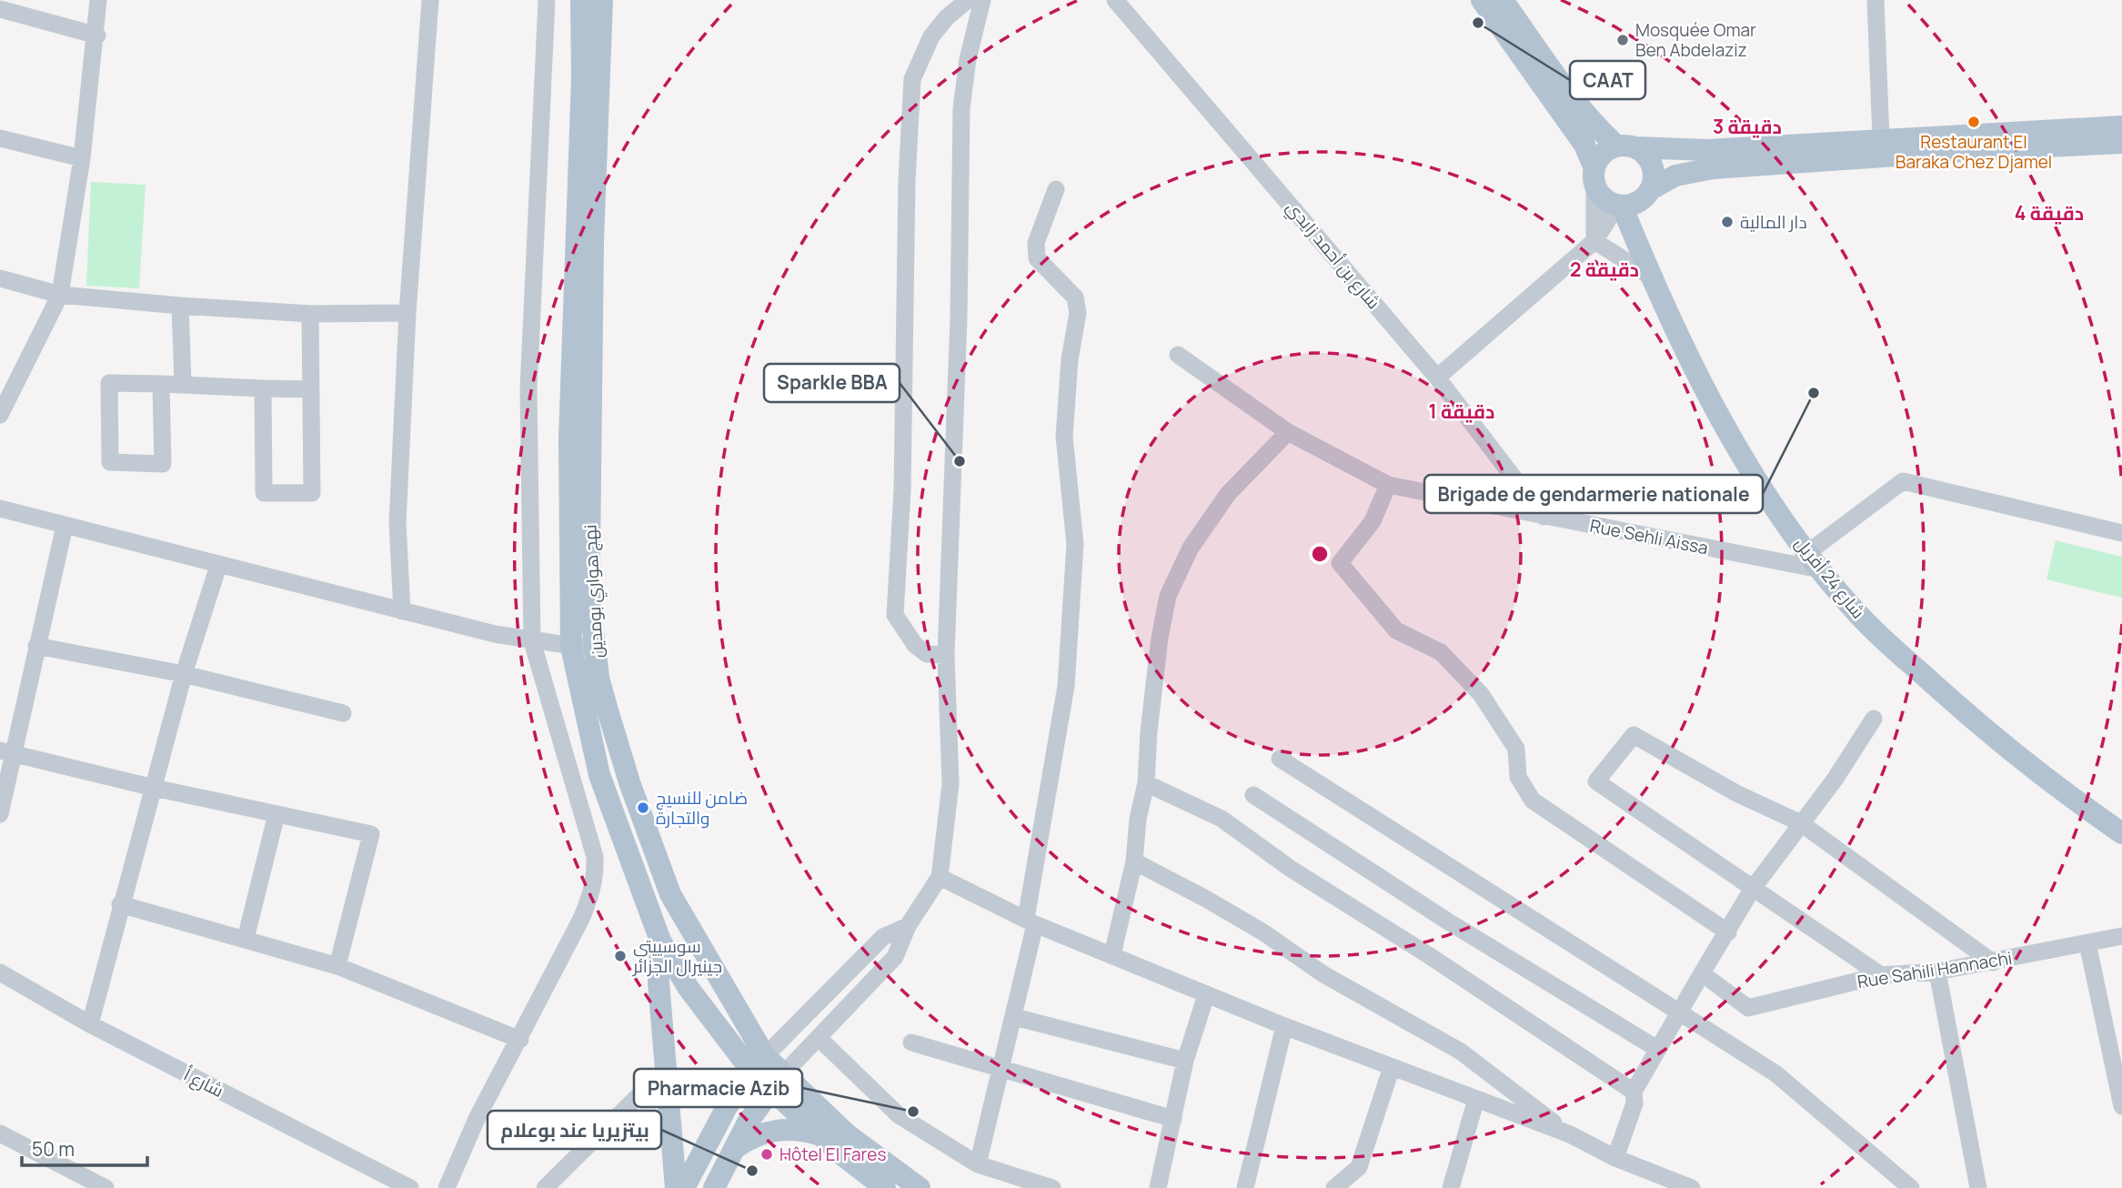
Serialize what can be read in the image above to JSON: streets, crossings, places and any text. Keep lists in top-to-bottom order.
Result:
{
  "streets": {
    "main road": ["شارع 24 أفريل", "نهج هواري بومدين"],
    "street": [
      "شارع بن أحمد زايدي",
      "Rue Sehli Aissa",
      "Rue Sahili Hannachi",
      "شارع أ"
    ]
  },
  "crossings": [
    ["شارع بن أحمد زايدي", "Rue Sehli Aissa"],
    ["Rue Sehli Aissa", "شارع 24 أفريل"]
  ],
  "places": [
    "CAAT",
    "Mosquée Omar Ben Abdelaziz",
    "Restaurant El Baraka Chez Djamel",
    "دار المالية",
    "Brigade de gendarmerie nationale",
    "Sparkle BBA",
    "ضامن للنسيج والتجارة",
    "سوسييتي جينيرال الجزائر",
    "Pharmacie Azib",
    "Hôtel El Fares",
    "بيتزيريا عند بوعلام"
  ],
  "scale_bar": "50 m",
  "rings": [
    "3 دقيقة",
    "4 دقيقة",
    "2 دقيقة",
    "1 دقيقة"
  ]
}
